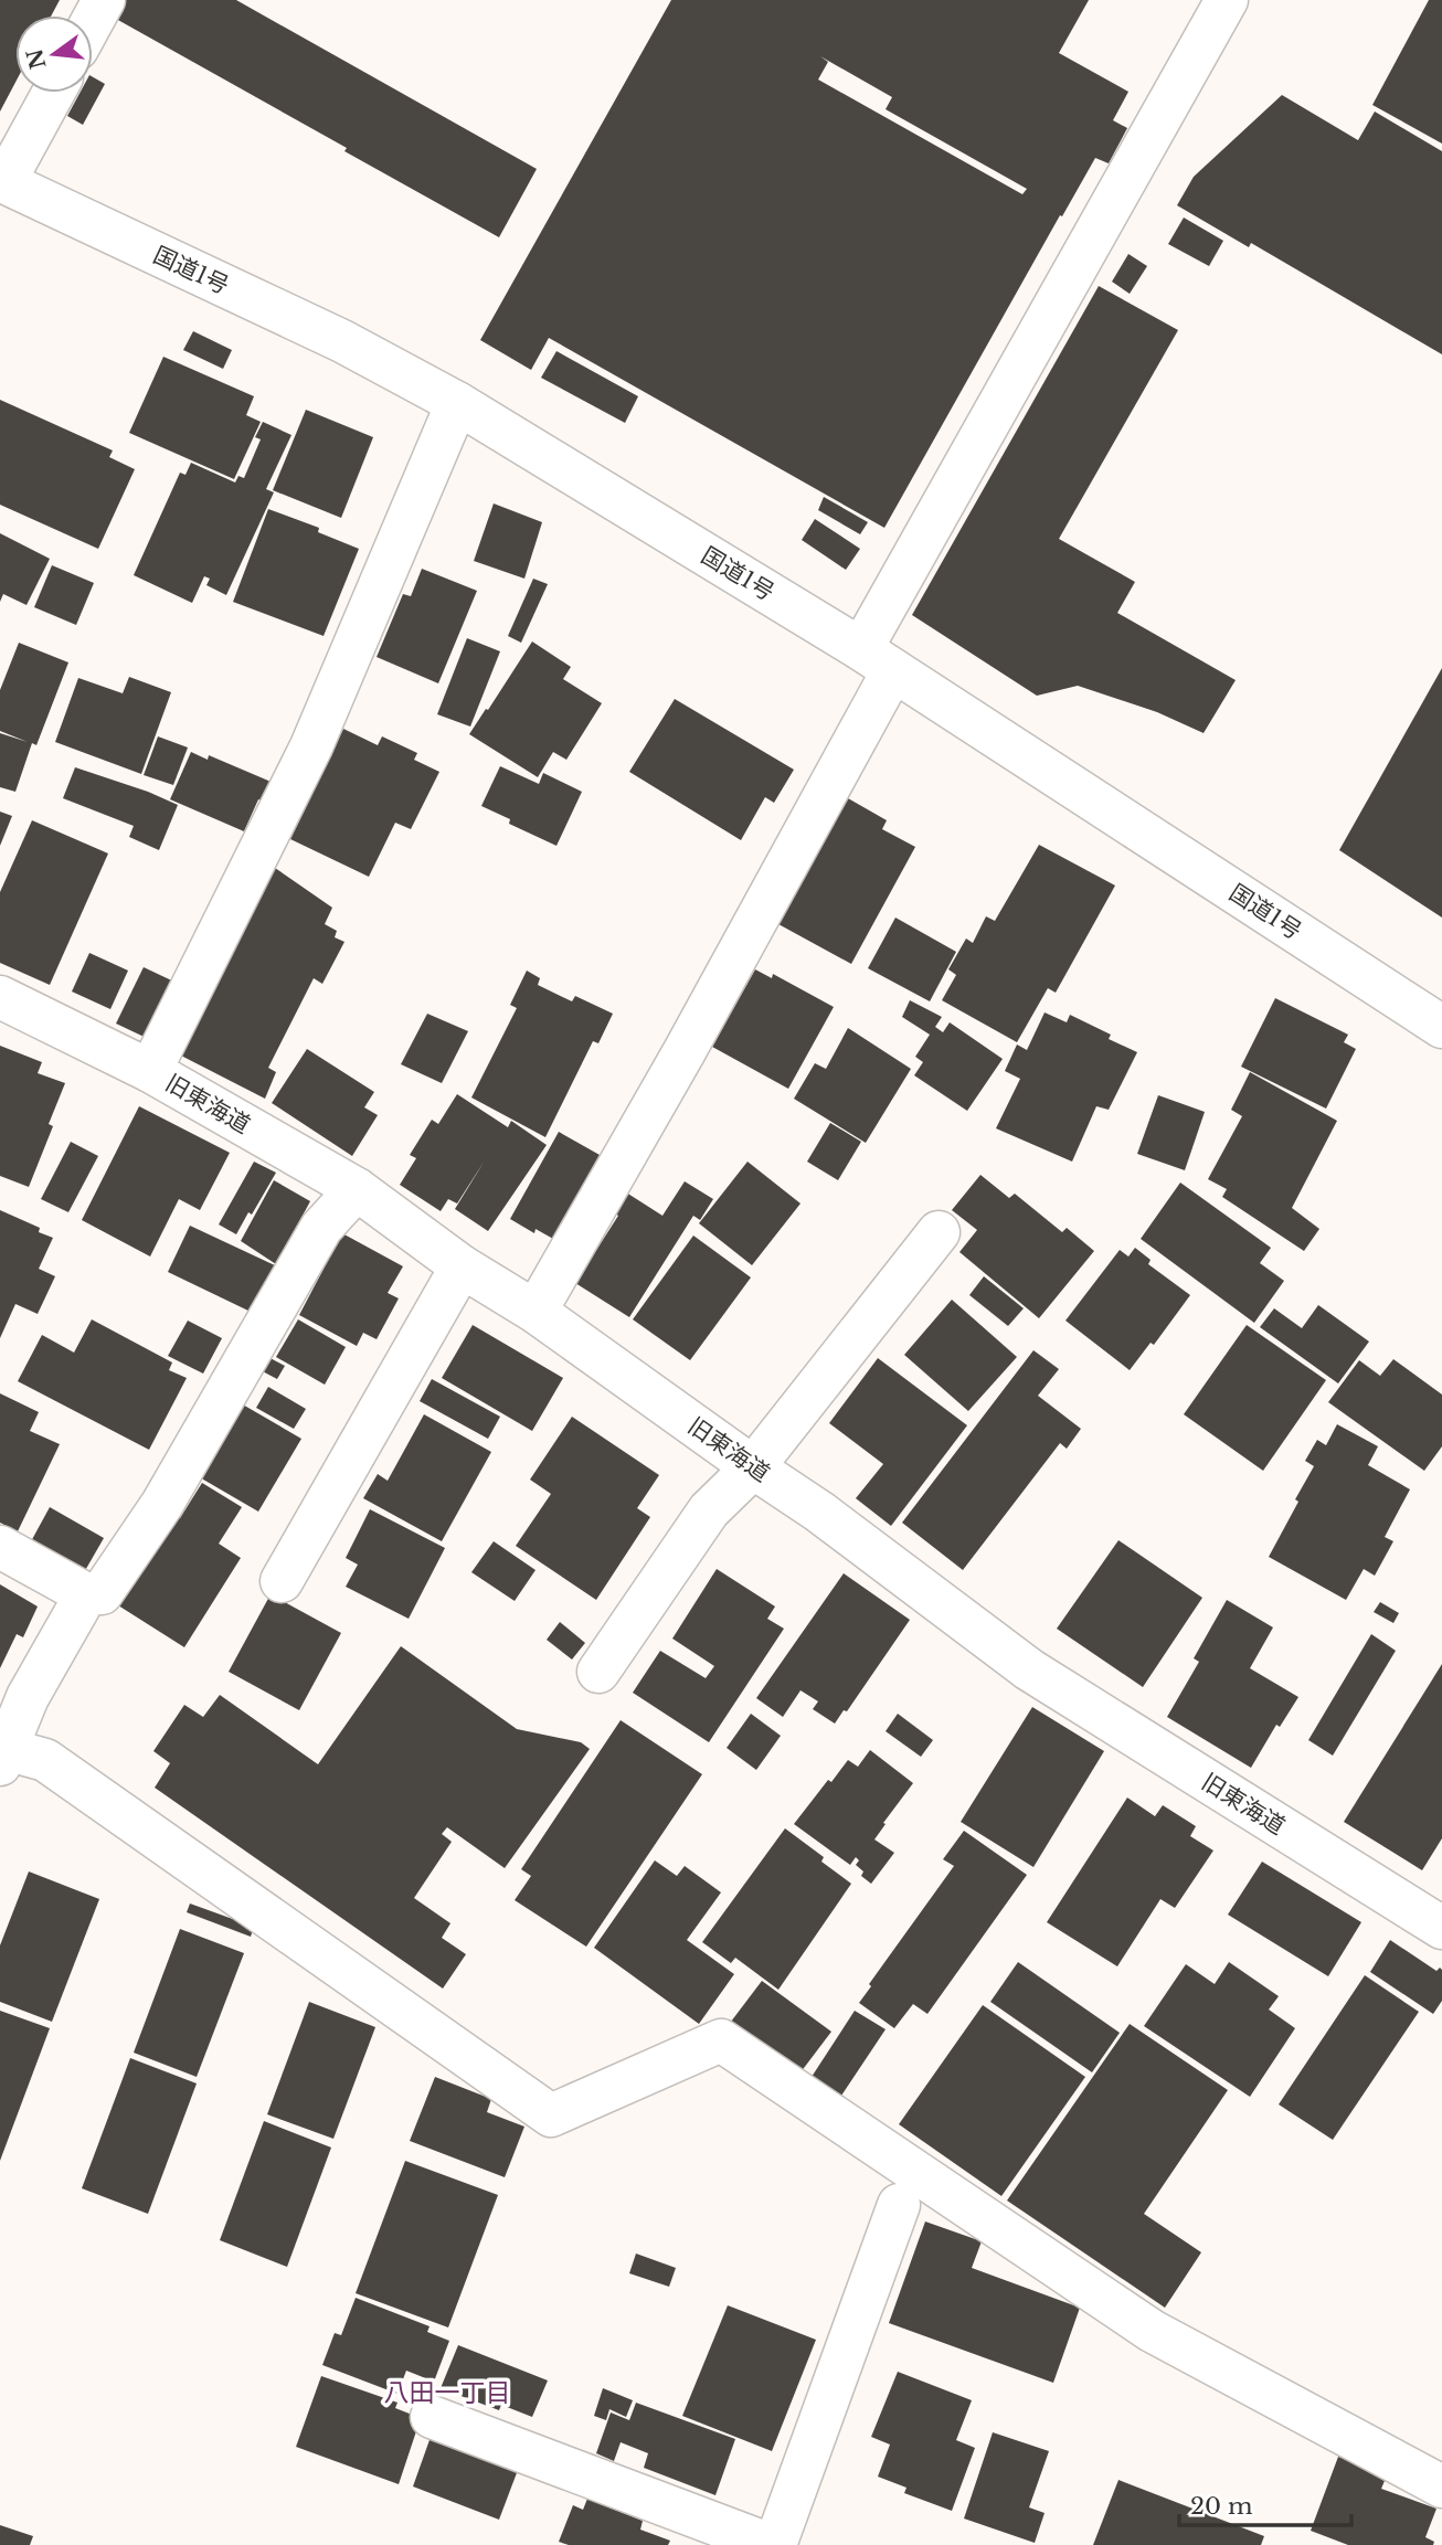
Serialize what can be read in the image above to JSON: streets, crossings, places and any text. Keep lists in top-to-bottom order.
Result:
{
  "streets": {
    "main road": ["国道1号", "旧東海道"]
  },
  "districts": ["八田一丁目"],
  "scale_bar": "20 m",
  "north": "left"
}
